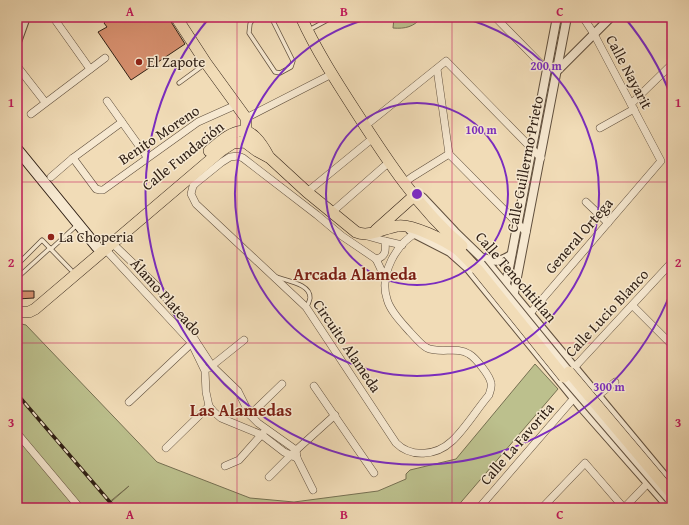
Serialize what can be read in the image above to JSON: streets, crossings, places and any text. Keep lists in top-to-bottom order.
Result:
{
  "streets": {
    "main road": ["Calle Fundación", "Calle Tenochtitlan"],
    "street": [
      "Calle Nayarit",
      "Benito Moreno",
      "Calle Guillermo Prieto",
      "General Ortega",
      "Álamo Plateado",
      "Calle Lucio Blanco",
      "Circuito Alameda",
      "Calle La Favorita"
    ]
  },
  "crossings": [
    ["Calle Nayarit", "General Ortega"],
    ["Calle Fundación", "Calle Tenochtitlan"],
    ["Calle Fundación", "Álamo Plateado"],
    ["Calle Guillermo Prieto", "Calle Tenochtitlan"],
    ["General Ortega", "Calle Tenochtitlan"],
    ["Calle Tenochtitlan", "Calle Lucio Blanco"],
    ["Calle Tenochtitlan", "Circuito Alameda"]
  ],
  "districts": ["Arcada Alameda", "Las Alamedas"],
  "places": ["El Zapote", "La Choperia"],
  "grid": {
    "columns": ["A", "B", "C"],
    "rows": ["1", "2", "3"]
  },
  "rings": ["200 m", "100 m", "300 m"]
}
